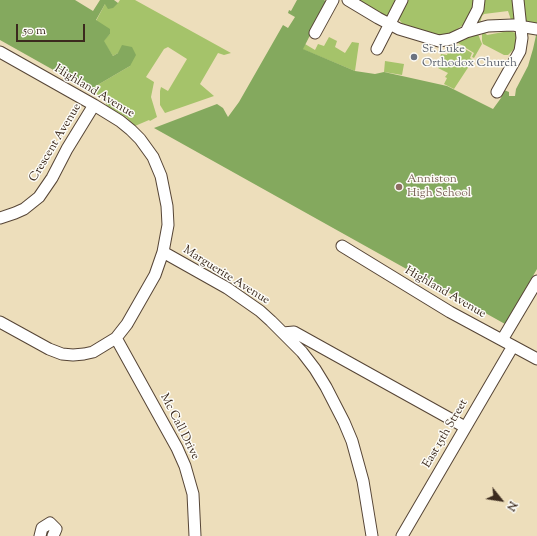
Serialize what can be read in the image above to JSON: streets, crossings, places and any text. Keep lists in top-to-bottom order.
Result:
{
  "streets": {
    "street": [
      "Highland Avenue",
      "Crescent Avenue",
      "Marguerite Avenue",
      "Mc Call Drive",
      "East 15th Street"
    ]
  },
  "crossings": [
    ["Highland Avenue", "Crescent Avenue"],
    ["Highland Avenue", "Marguerite Avenue"],
    ["Highland Avenue", "Mc Call Drive"],
    ["Highland Avenue", "East 15th Street"]
  ],
  "places": ["St. Luke Orthodox Church", "Anniston High School"],
  "scale_bar": "50 m",
  "north": "bottom right"
}
